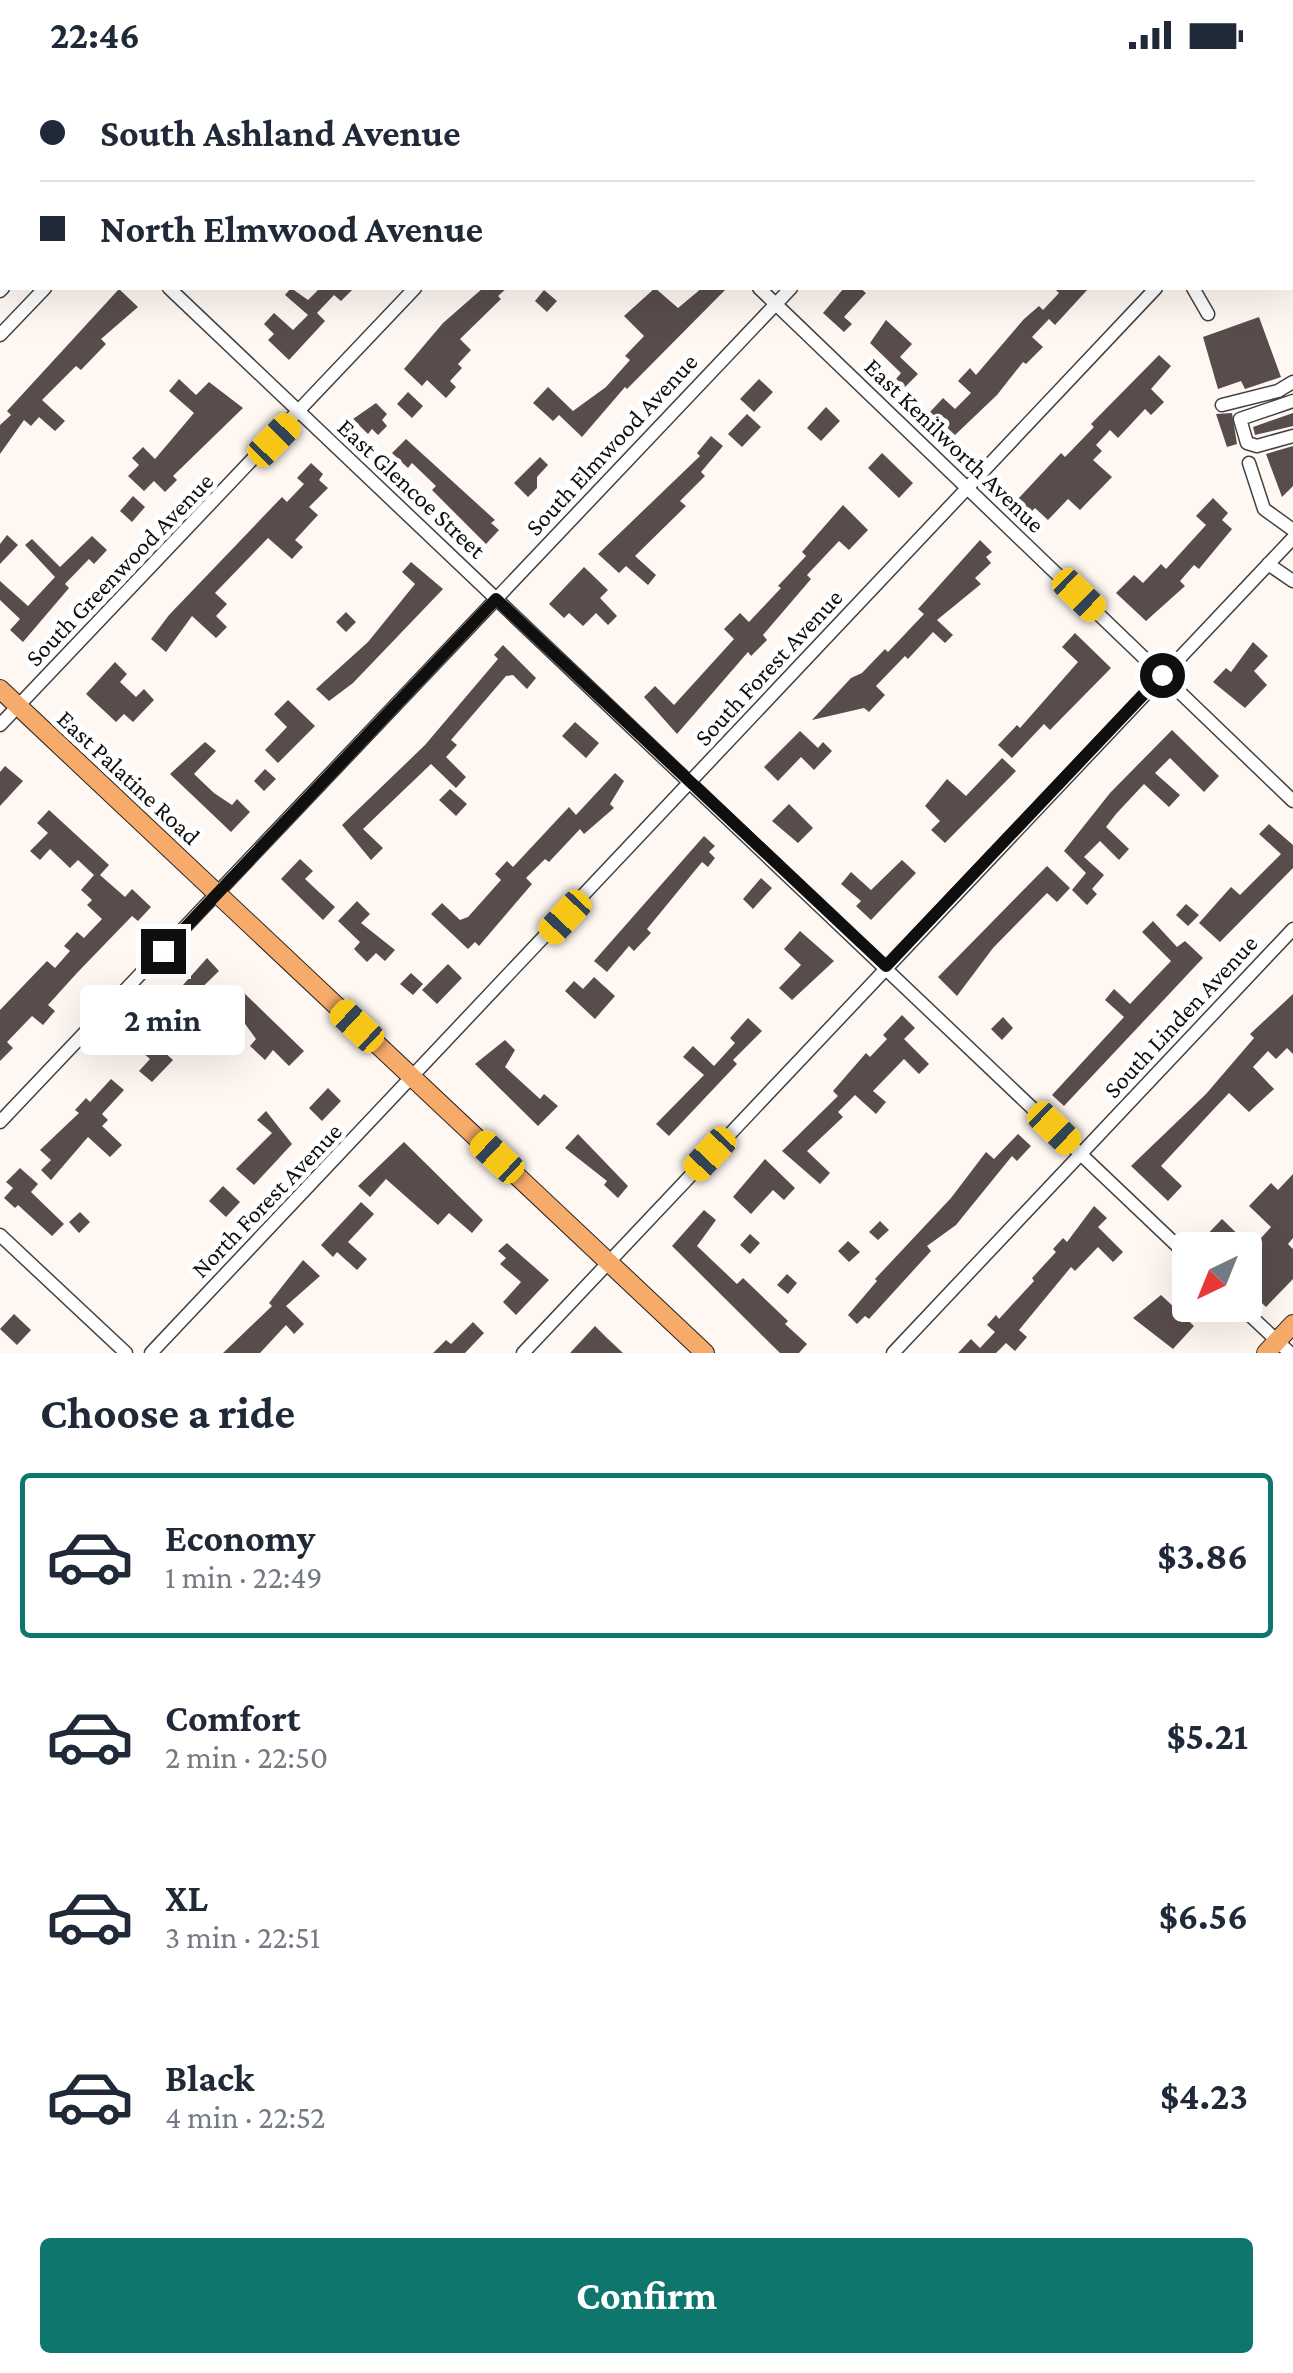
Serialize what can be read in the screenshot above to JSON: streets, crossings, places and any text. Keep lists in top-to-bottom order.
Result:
{
  "streets": {
    "main road": ["East Palatine Road"],
    "street": [
      "South Elmwood Avenue",
      "East Kenilworth Avenue",
      "East Glencoe Street",
      "South Greenwood Avenue",
      "South Forest Avenue",
      "South Linden Avenue",
      "North Forest Avenue"
    ]
  },
  "crossings": [
    ["South Elmwood Avenue", "East Kenilworth Avenue"],
    ["South Elmwood Avenue", "East Glencoe Street"],
    ["South Elmwood Avenue", "East Palatine Road"],
    ["East Kenilworth Avenue", "South Forest Avenue"],
    ["East Glencoe Street", "South Greenwood Avenue"],
    ["East Glencoe Street", "South Forest Avenue"],
    ["East Glencoe Street", "South Linden Avenue"],
    ["South Greenwood Avenue", "East Palatine Road"],
    ["South Forest Avenue", "East Palatine Road"],
    ["South Forest Avenue", "North Forest Avenue"],
    ["East Palatine Road", "North Forest Avenue"]
  ],
  "north": "bottom left",
  "page": {
    "status": "22:46",
    "banner": ["South Ashland Avenue", "North Elmwood Avenue"],
    "bubble": "2 min",
    "heading": "Choose a ride",
    "list": [
      {
        "name": "Economy",
        "note": "1 min · 22:49",
        "value": "$3.86"
      },
      {
        "name": "Comfort",
        "note": "2 min · 22:50",
        "value": "$5.21"
      },
      {
        "name": "XL",
        "note": "3 min · 22:51",
        "value": "$6.56"
      },
      {
        "name": "Black",
        "note": "4 min · 22:52",
        "value": "$4.23"
      }
    ],
    "buttons": "Confirm"
  }
}
